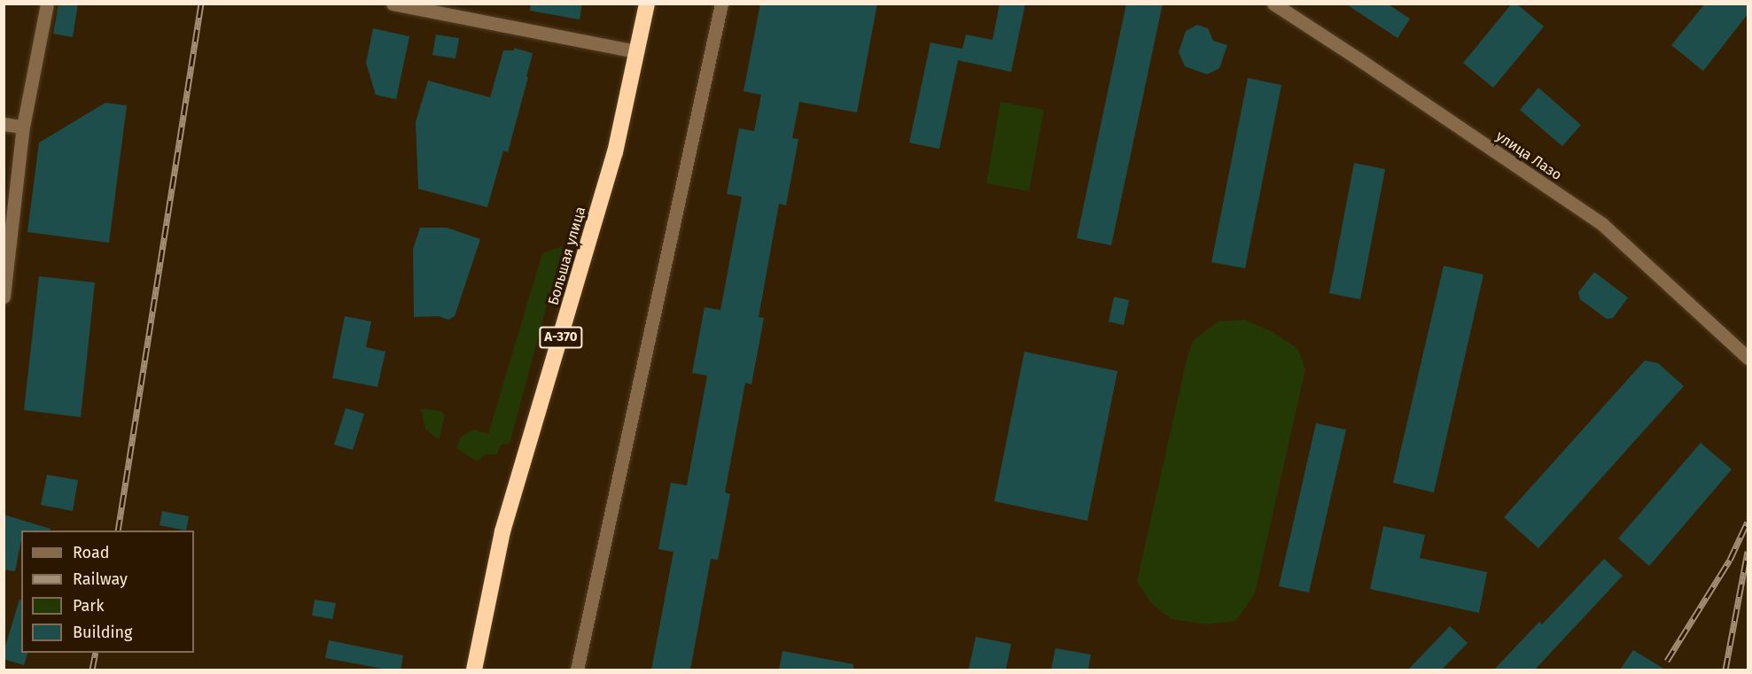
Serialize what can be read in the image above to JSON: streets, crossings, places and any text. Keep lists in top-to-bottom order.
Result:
{
  "streets": {
    "highway": ["Большая улица", "А-370"],
    "street": ["улица Лазо"]
  },
  "legend": [
    "Road",
    "Railway",
    "Park",
    "Building"
  ]
}
